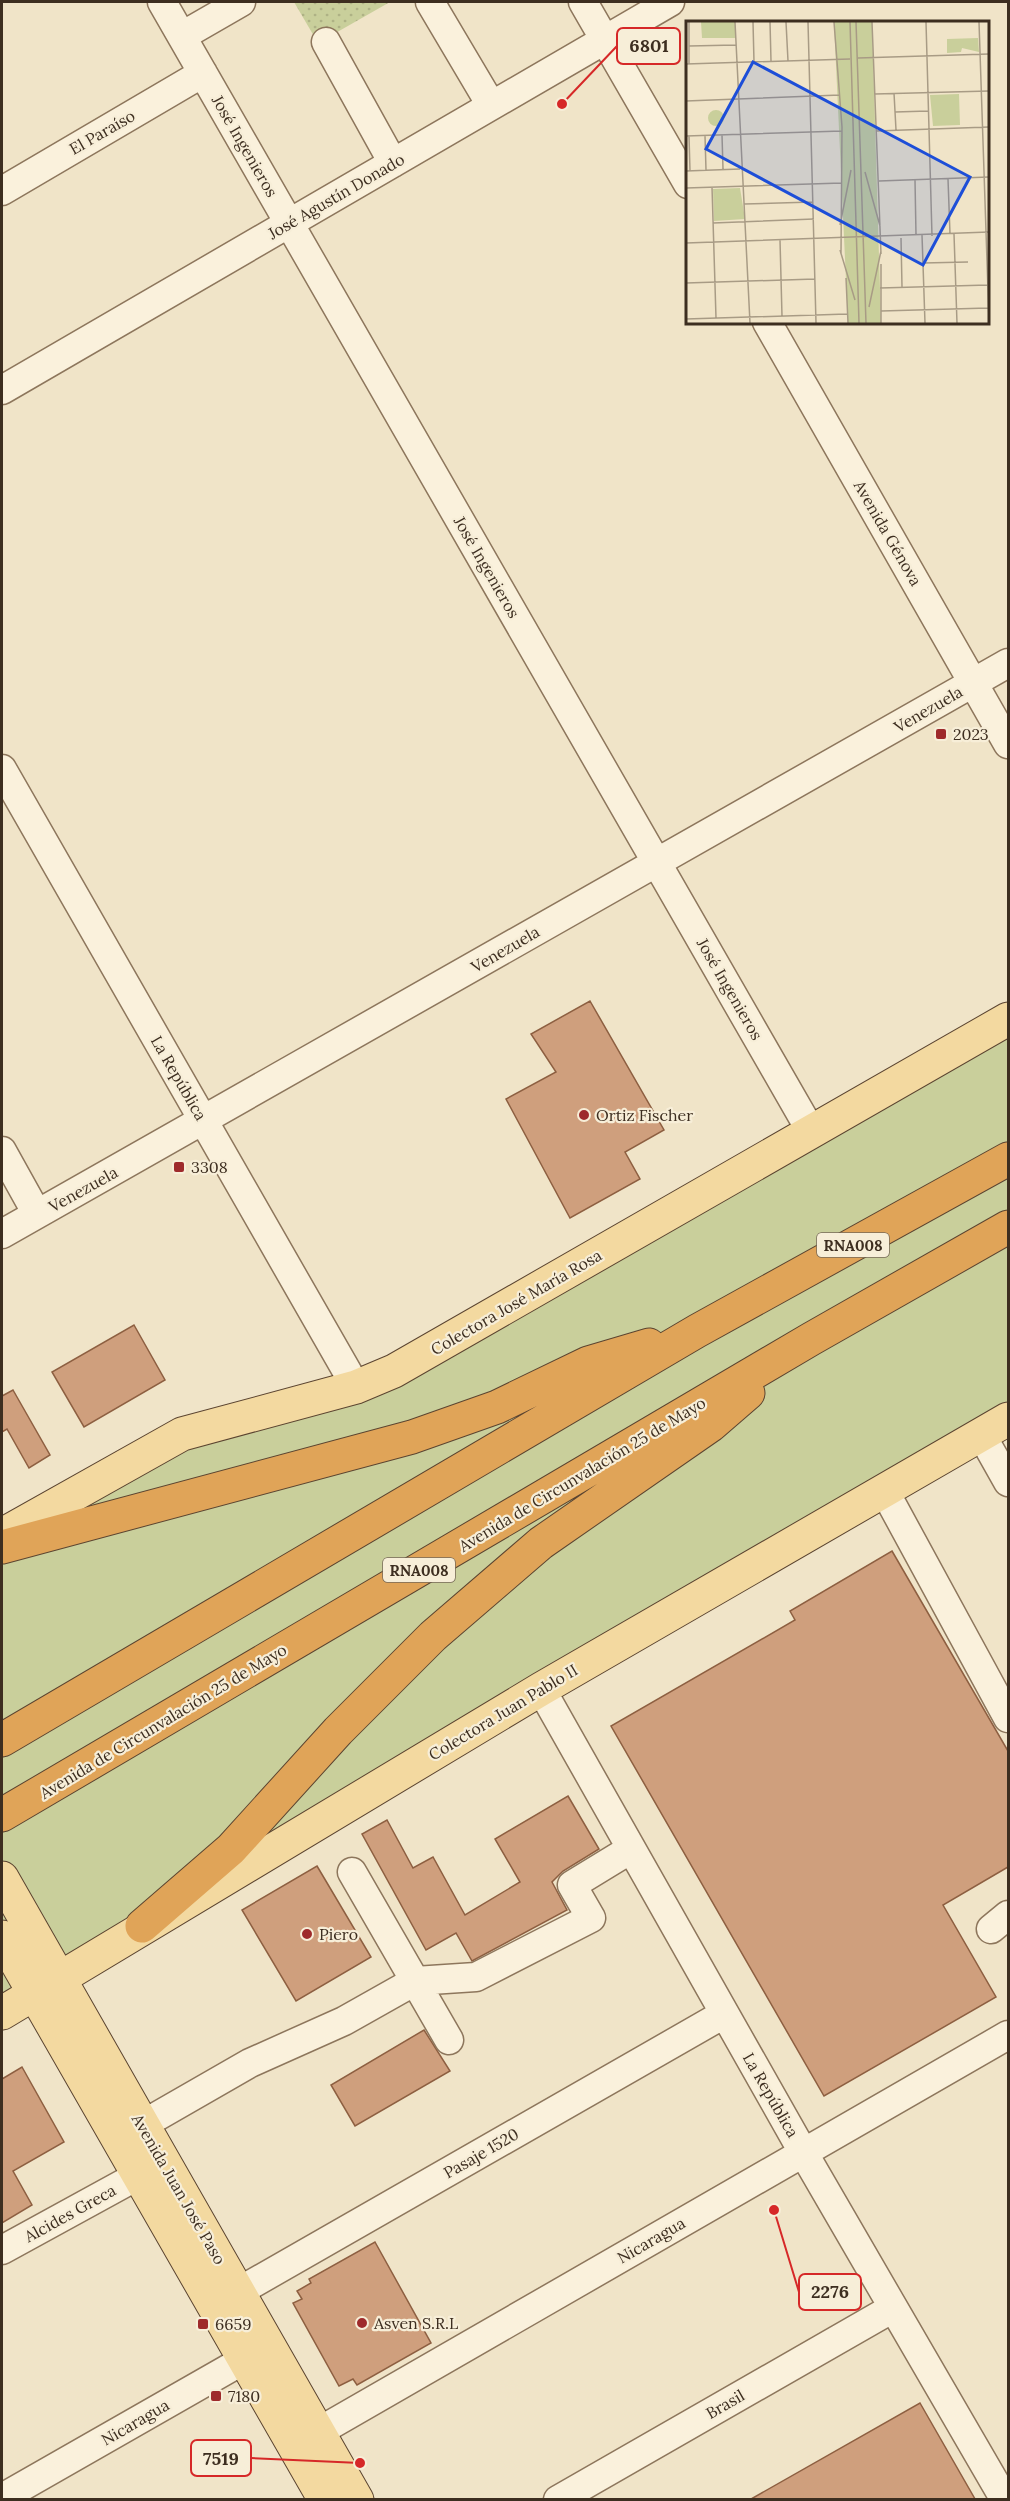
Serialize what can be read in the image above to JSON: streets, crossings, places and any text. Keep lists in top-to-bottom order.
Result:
{
  "streets": {
    "highway": ["RNA008", "Avenida de Circunvalación 25 de Mayo"],
    "main road": ["Colectora José María Rosa", "Colectora Juan Pablo II", "Avenida Juan José Paso"],
    "street": [
      "El Paraíso",
      "José Ingenieros",
      "José Agustín Donado",
      "Avenida Génova",
      "Venezuela",
      "La República",
      "Pasaje 1520",
      "Alcides Greca",
      "Nicaragua",
      "Brasil"
    ]
  },
  "crossings": [
    ["El Paraíso", "José Ingenieros"],
    ["José Ingenieros", "José Agustín Donado"],
    ["José Ingenieros", "Venezuela"],
    ["José Ingenieros", "Colectora José María Rosa"],
    ["Avenida Génova", "Venezuela"],
    ["Venezuela", "La República"],
    ["La República", "Colectora José María Rosa"],
    ["La República", "Colectora Juan Pablo II"],
    ["La República", "Pasaje 1520"],
    ["La República", "Nicaragua"],
    ["La República", "Brasil"],
    ["Colectora Juan Pablo II", "Avenida Juan José Paso"],
    ["Pasaje 1520", "Avenida Juan José Paso"],
    ["Avenida Juan José Paso", "Alcides Greca"],
    ["Avenida Juan José Paso", "Nicaragua"]
  ],
  "places": {
    "other": [
      "6801",
      "Ortiz Fischer",
      "Piero",
      "2276",
      "Asven S.R.L",
      "7519"
    ],
    "transit": [
      "2023",
      "3308",
      "6659",
      "7180"
    ]
  }
}
